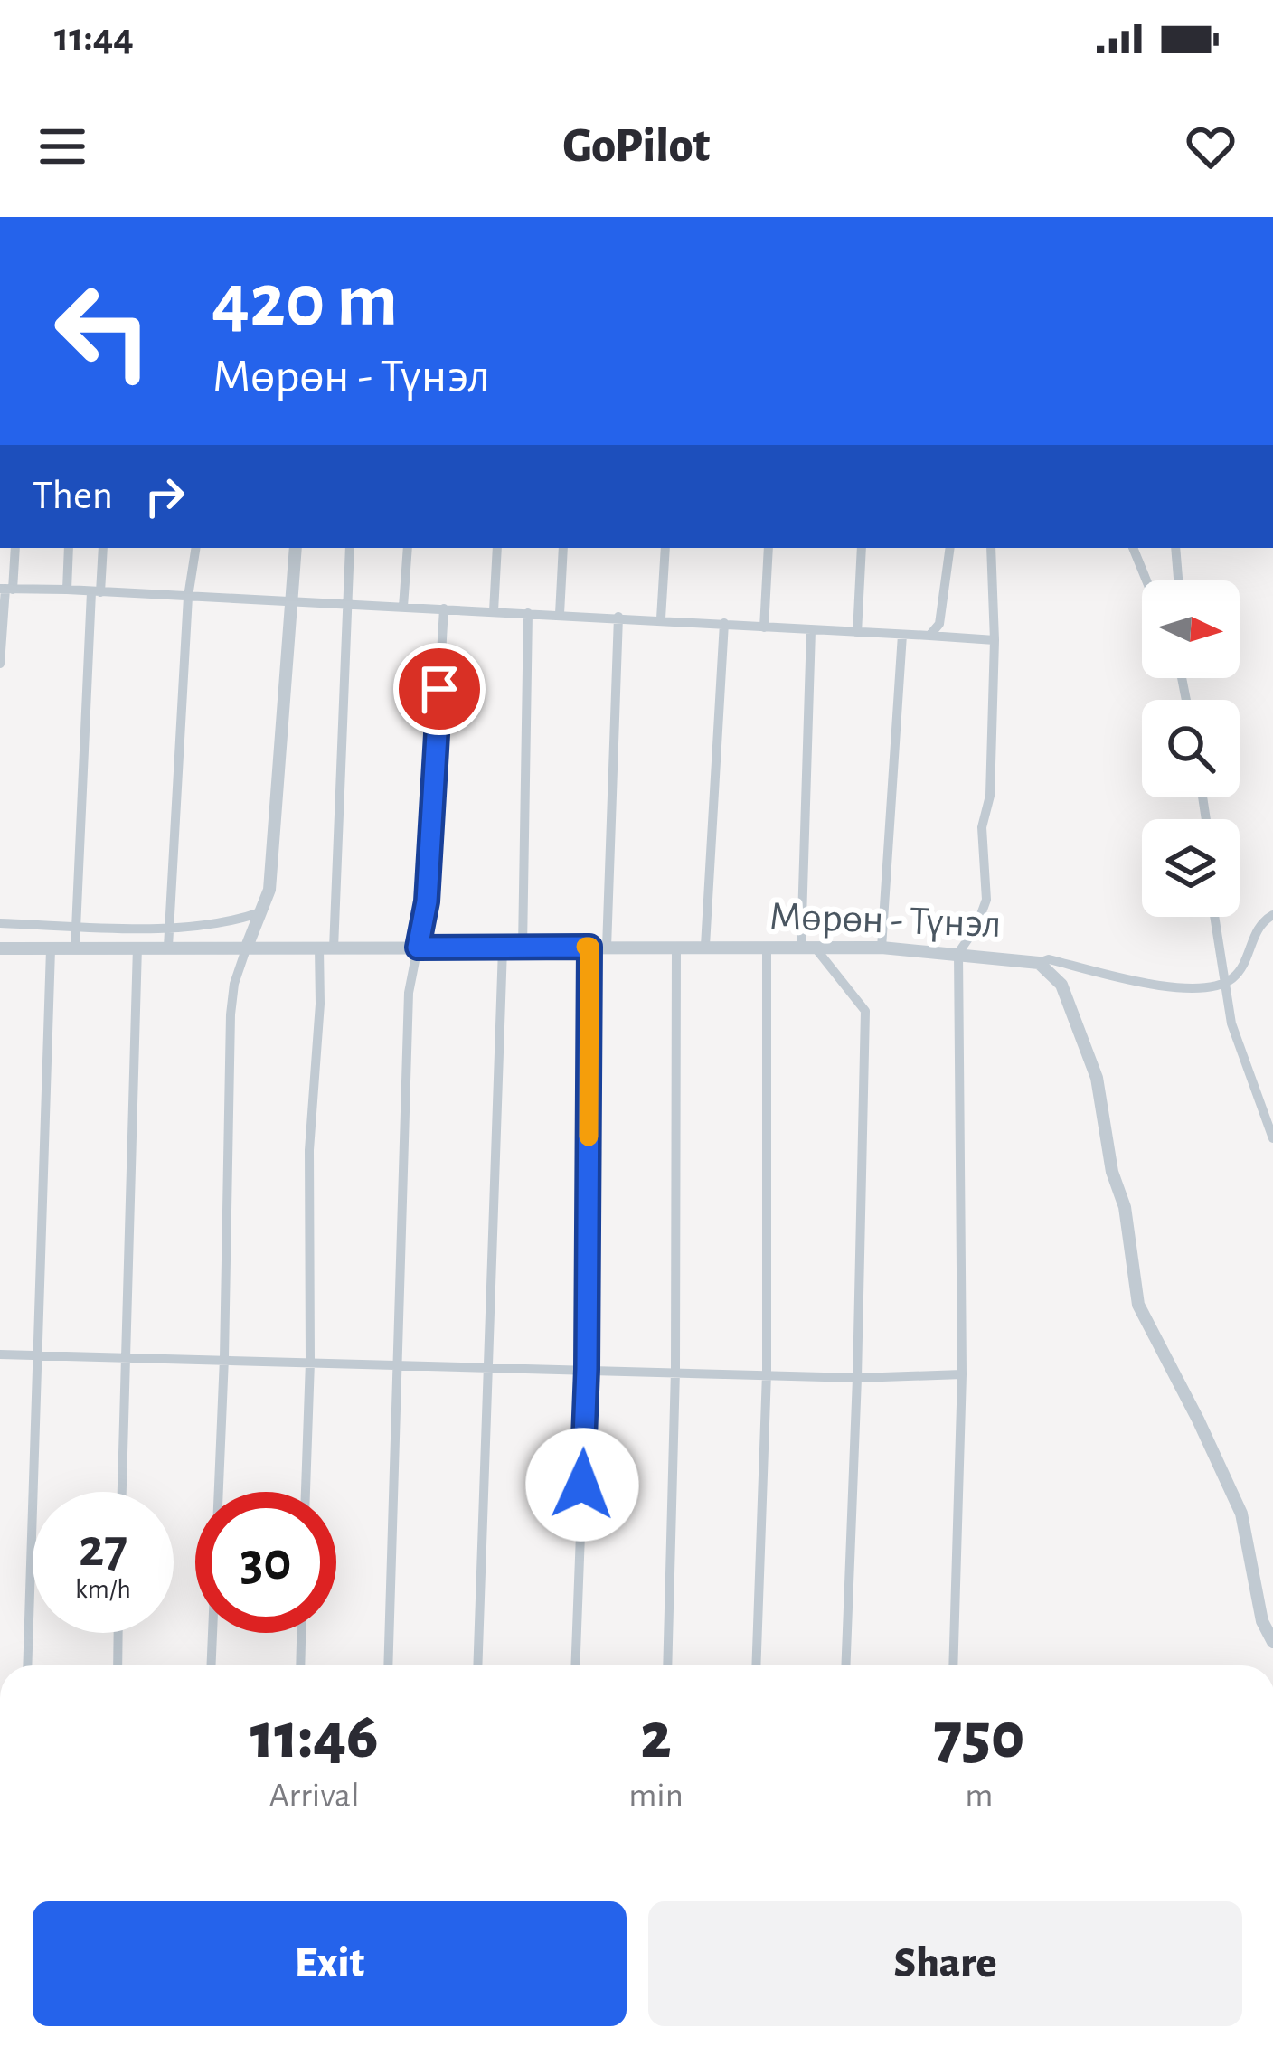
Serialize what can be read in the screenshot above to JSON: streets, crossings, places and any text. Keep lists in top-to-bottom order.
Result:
{
  "streets": {
    "street": ["Мөрөн - Түнэл"]
  },
  "north": "right",
  "page": {
    "status": "11:44",
    "header": "GoPilot",
    "turn": ["420 m", "Мөрөн - Түнэл"],
    "then": "Then",
    "speed": "27 km/h",
    "limit": "30",
    "eta": [
      "11:46",
      "Arrival",
      "2",
      "min",
      "750",
      "m"
    ],
    "buttons": ["Exit", "Share"]
  }
}
